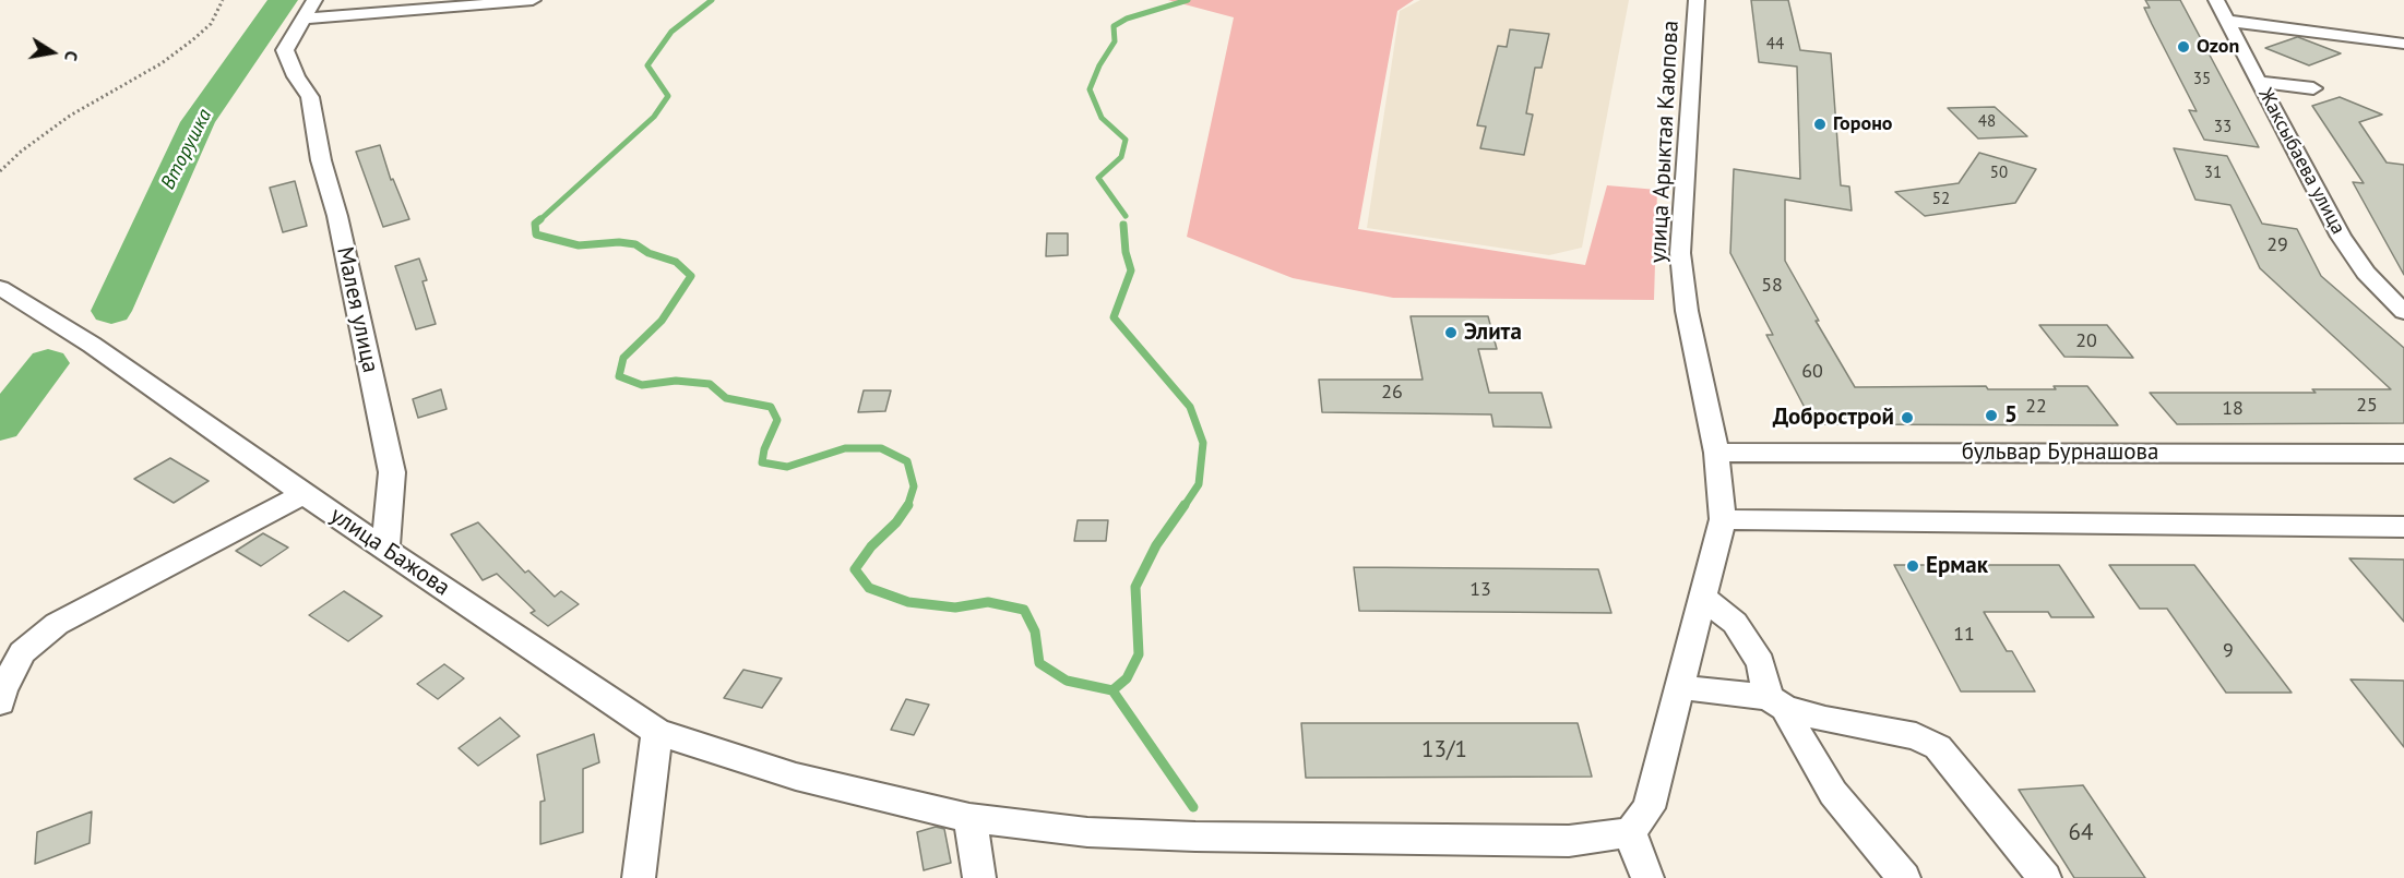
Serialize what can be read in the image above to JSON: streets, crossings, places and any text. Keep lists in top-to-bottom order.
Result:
{
  "streets": {
    "street": [
      "улица Арыктая Каюпова",
      "Жаксыбаева улица",
      "Малея улица",
      "бульвар Бурнашова",
      "улица Бажова"
    ]
  },
  "crossings": [
    ["улица Арыктая Каюпова", "бульвар Бурнашова"],
    ["улица Арыктая Каюпова", "улица Бажова"],
    ["Малея улица", "улица Бажова"]
  ],
  "water": ["Вторушка"],
  "places": [
    "Ozon",
    "Гороно",
    "Элита",
    "5",
    "Добрострой",
    "Ермак"
  ],
  "house_numbers": [
    "44",
    "35",
    "48",
    "33",
    "50",
    "31",
    "52",
    "29",
    "58",
    "20",
    "60",
    "26",
    "25",
    "22",
    "18",
    "13",
    "11",
    "9",
    "13/1",
    "64"
  ],
  "north": "right"
}
